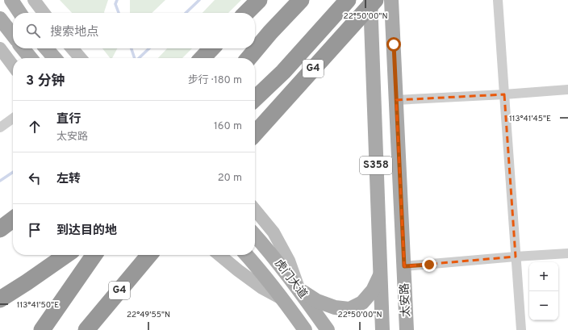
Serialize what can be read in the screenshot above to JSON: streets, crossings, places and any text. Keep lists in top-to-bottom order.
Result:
{
  "streets": {
    "highway": ["G4"],
    "main road": ["S358", "虎门大道", "太安路"]
  },
  "page": {
    "search": "搜索地点",
    "heading": ["3 分钟", "步行 · 180 m"],
    "list": [
      ["直行", "太安路", "160 m"],
      ["左转", "20 m"],
      "到达目的地"
    ],
    "map_buttons": ["+", "−"]
  },
  "coordinates": [
    "22°50'00\"N",
    "113°41'45\"E",
    "113°41'50\"E",
    "22°49'55\"N"
  ]
}
